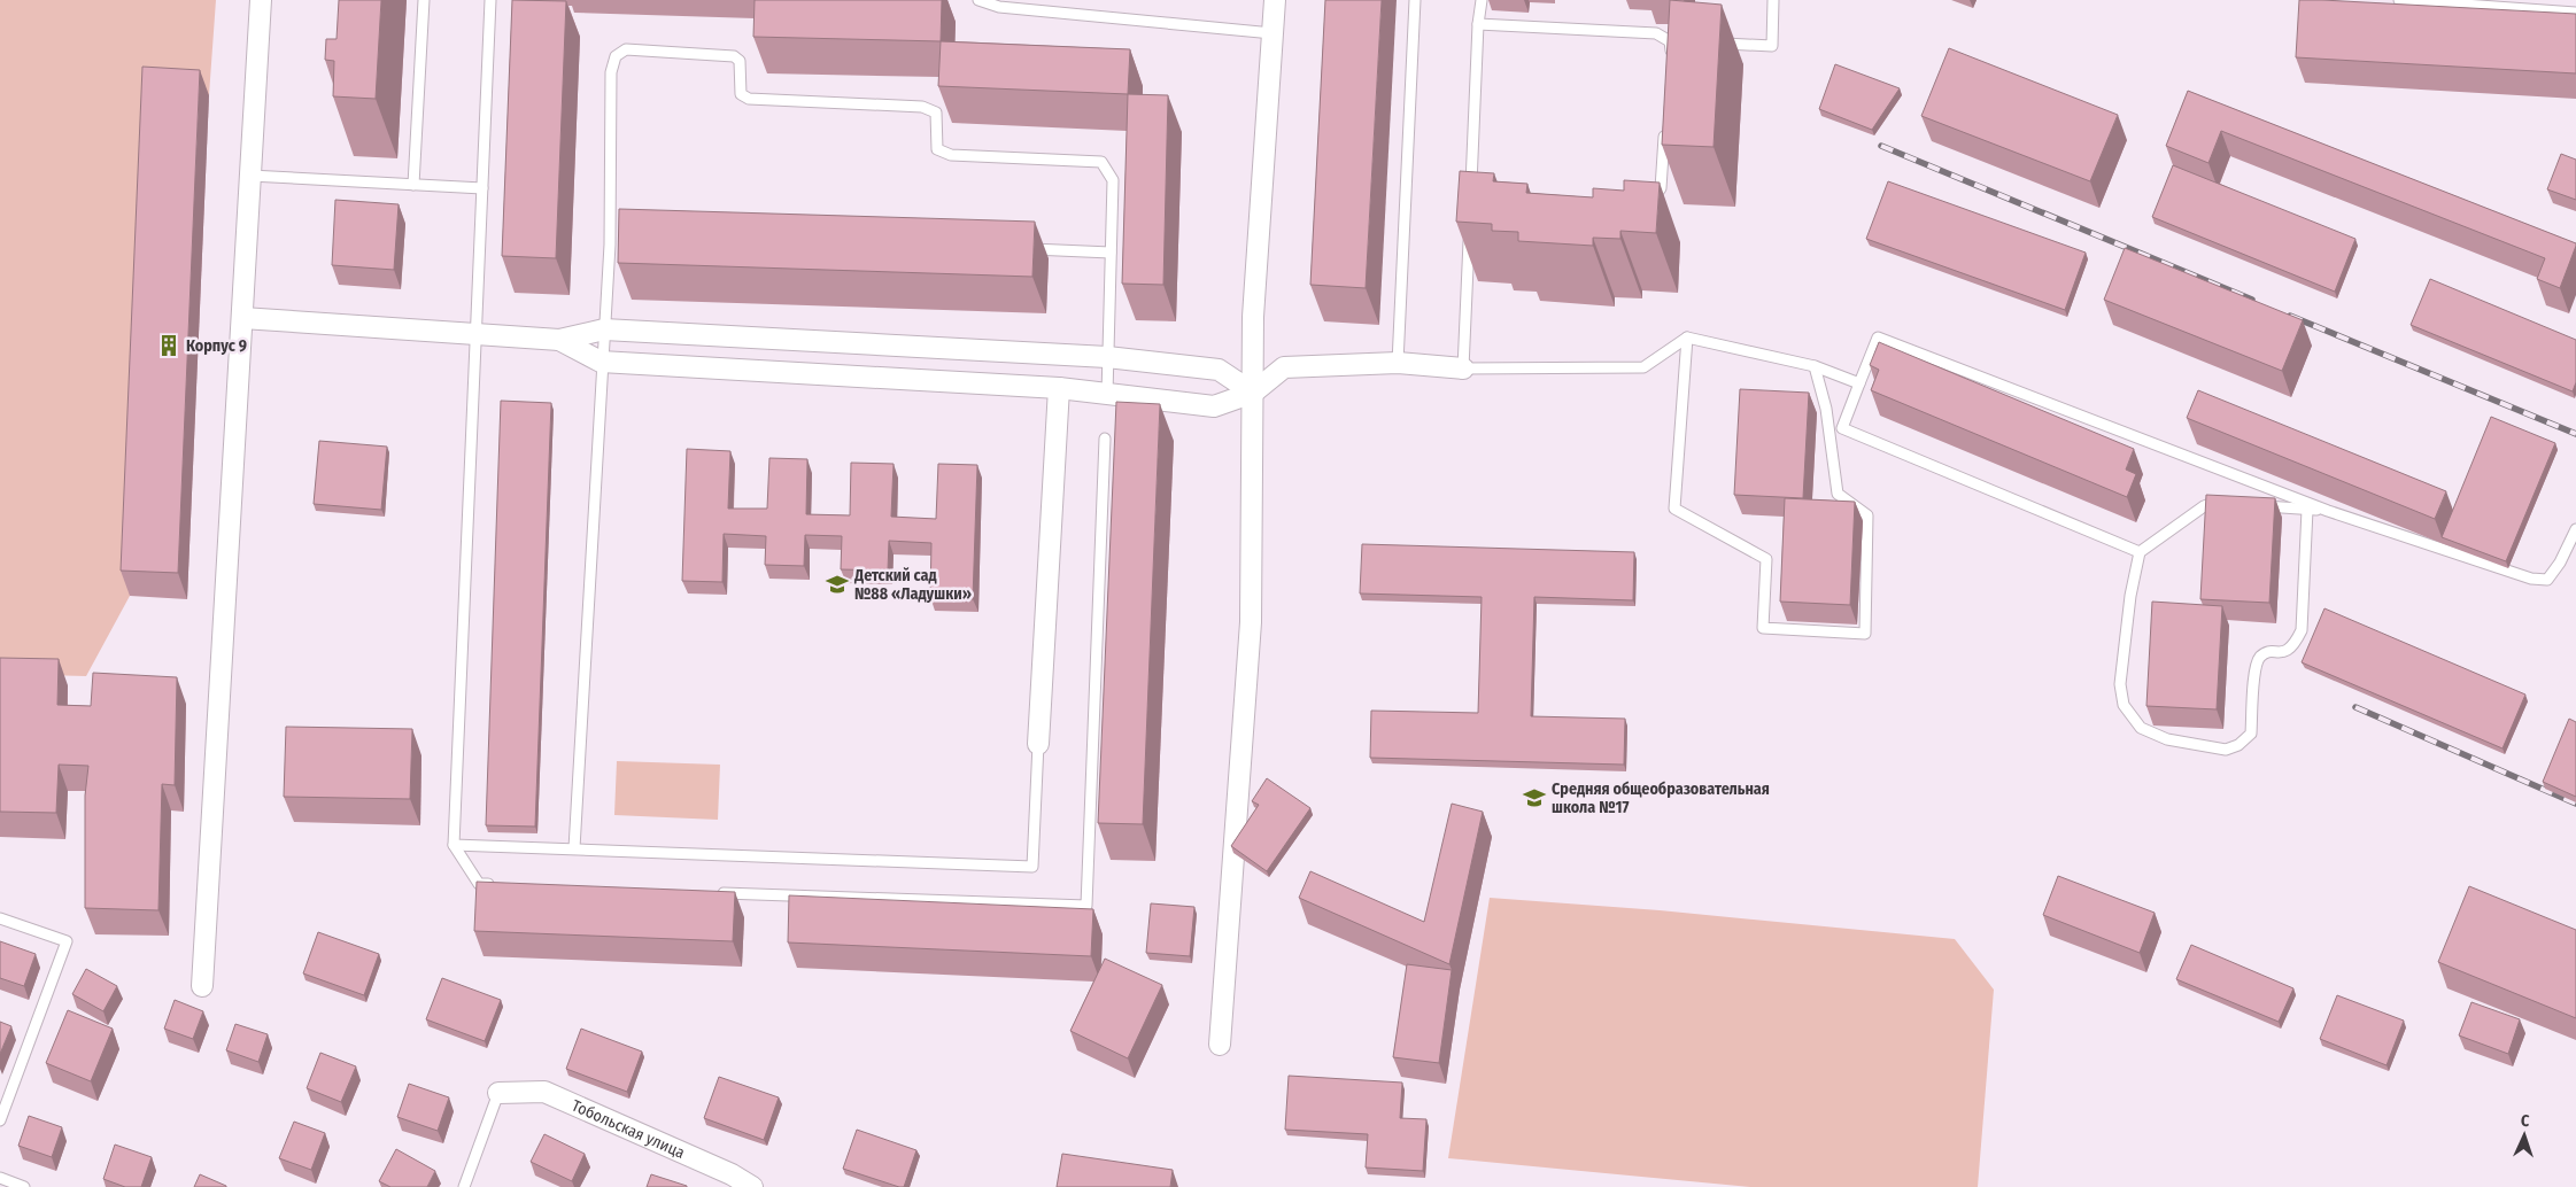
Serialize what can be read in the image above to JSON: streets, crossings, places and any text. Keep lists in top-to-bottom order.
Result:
{
  "streets": {
    "street": ["Тобольская улица"]
  },
  "places": {
    "building": ["Корпус 9"],
    "school or university": ["Детский сад №88 «Ладушки»", "Средняя общеобразовательная школа №17"]
  },
  "north": "top"
}
